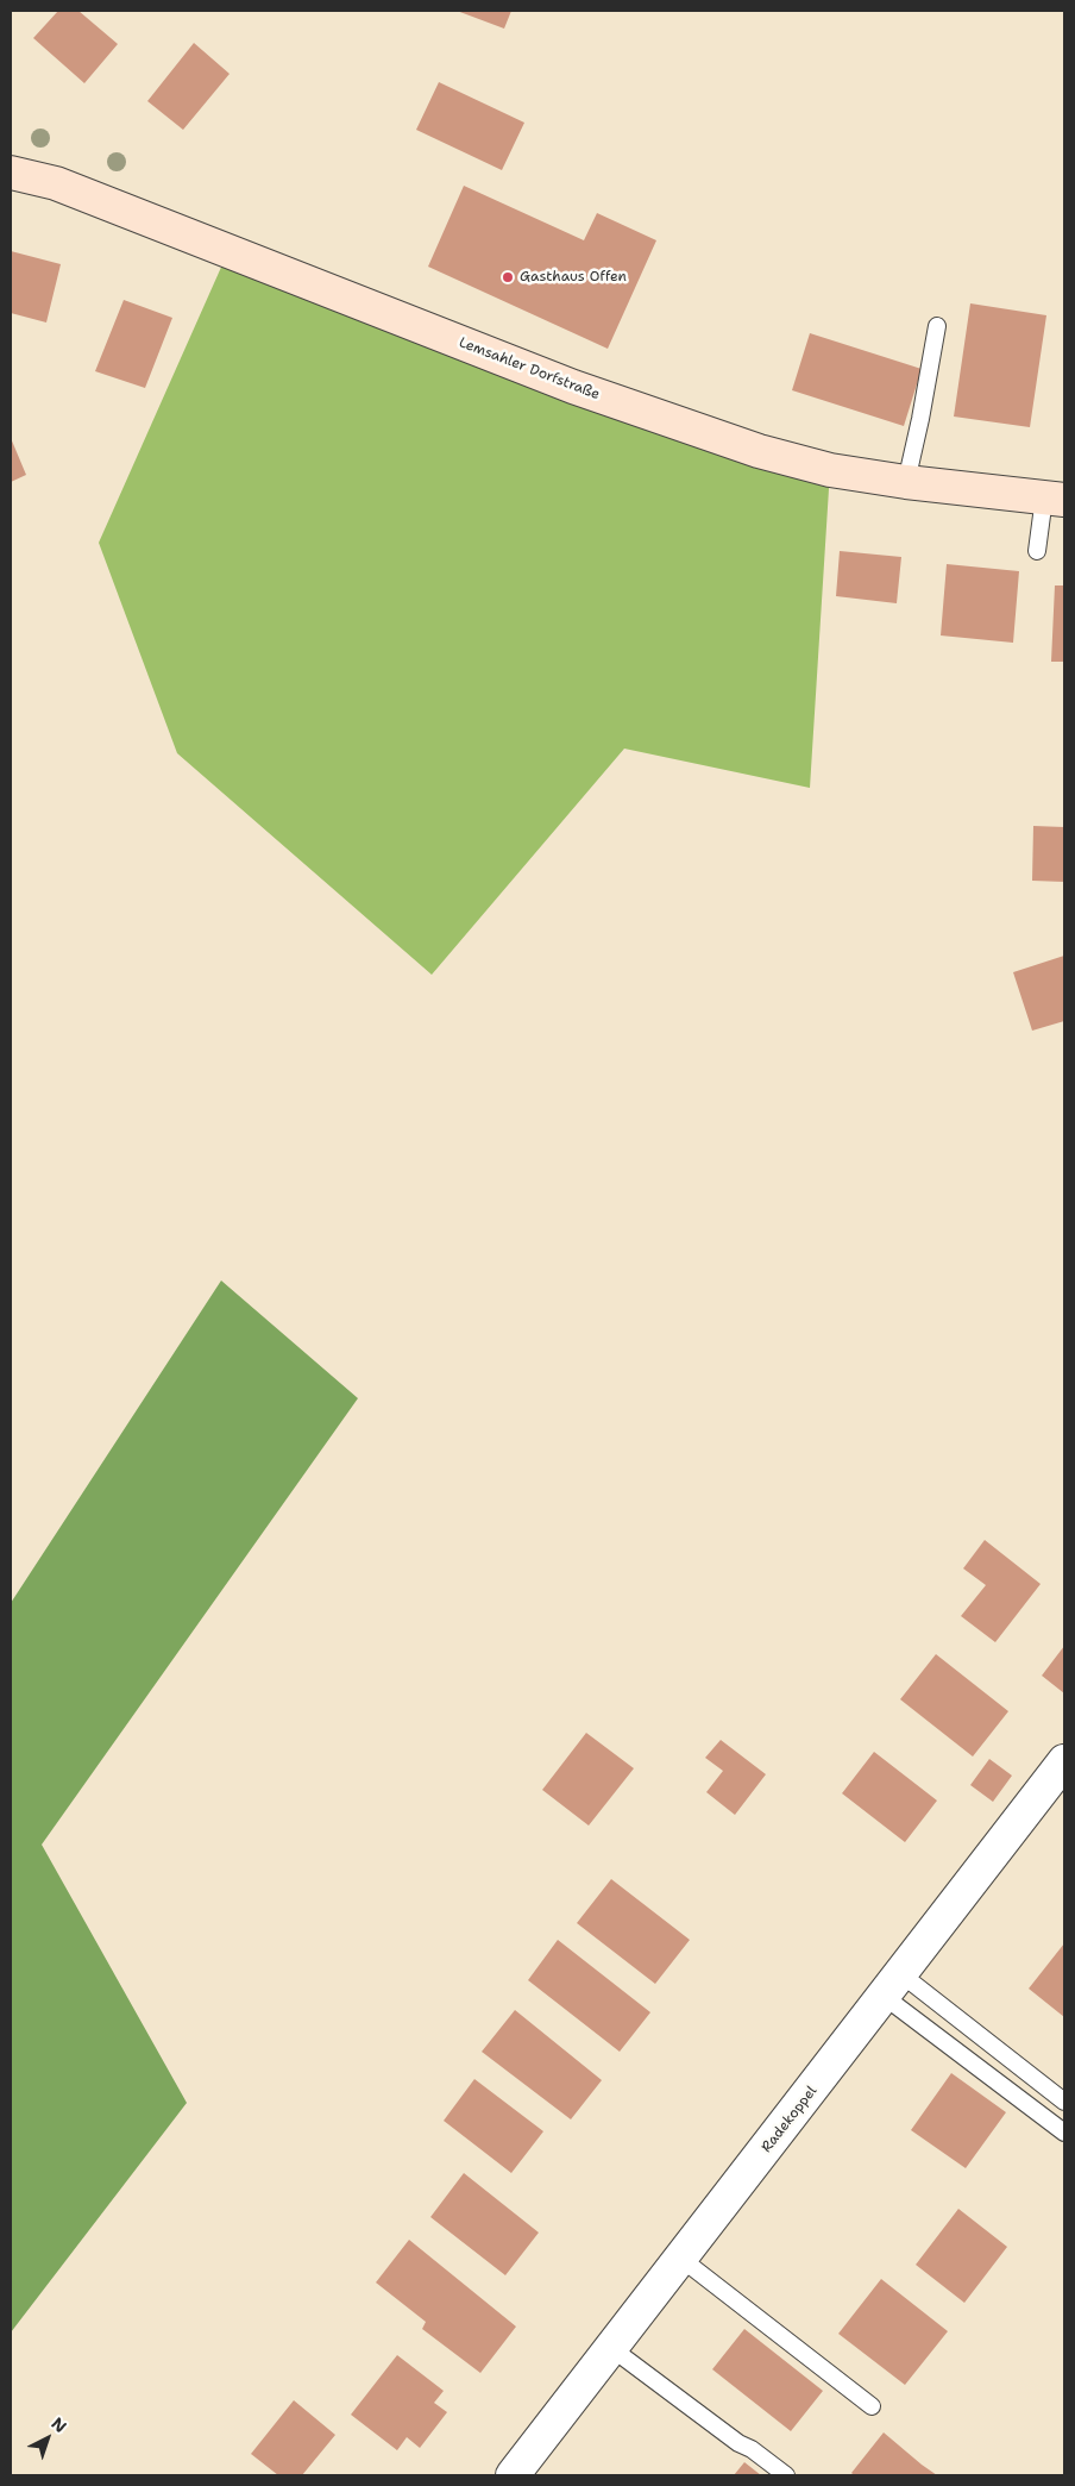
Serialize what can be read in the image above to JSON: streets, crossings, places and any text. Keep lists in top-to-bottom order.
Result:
{
  "streets": {
    "street": ["Lemsahler Dorfstraße", "Radekoppel"]
  },
  "places": ["Gasthaus Offen"],
  "north": "top right"
}
